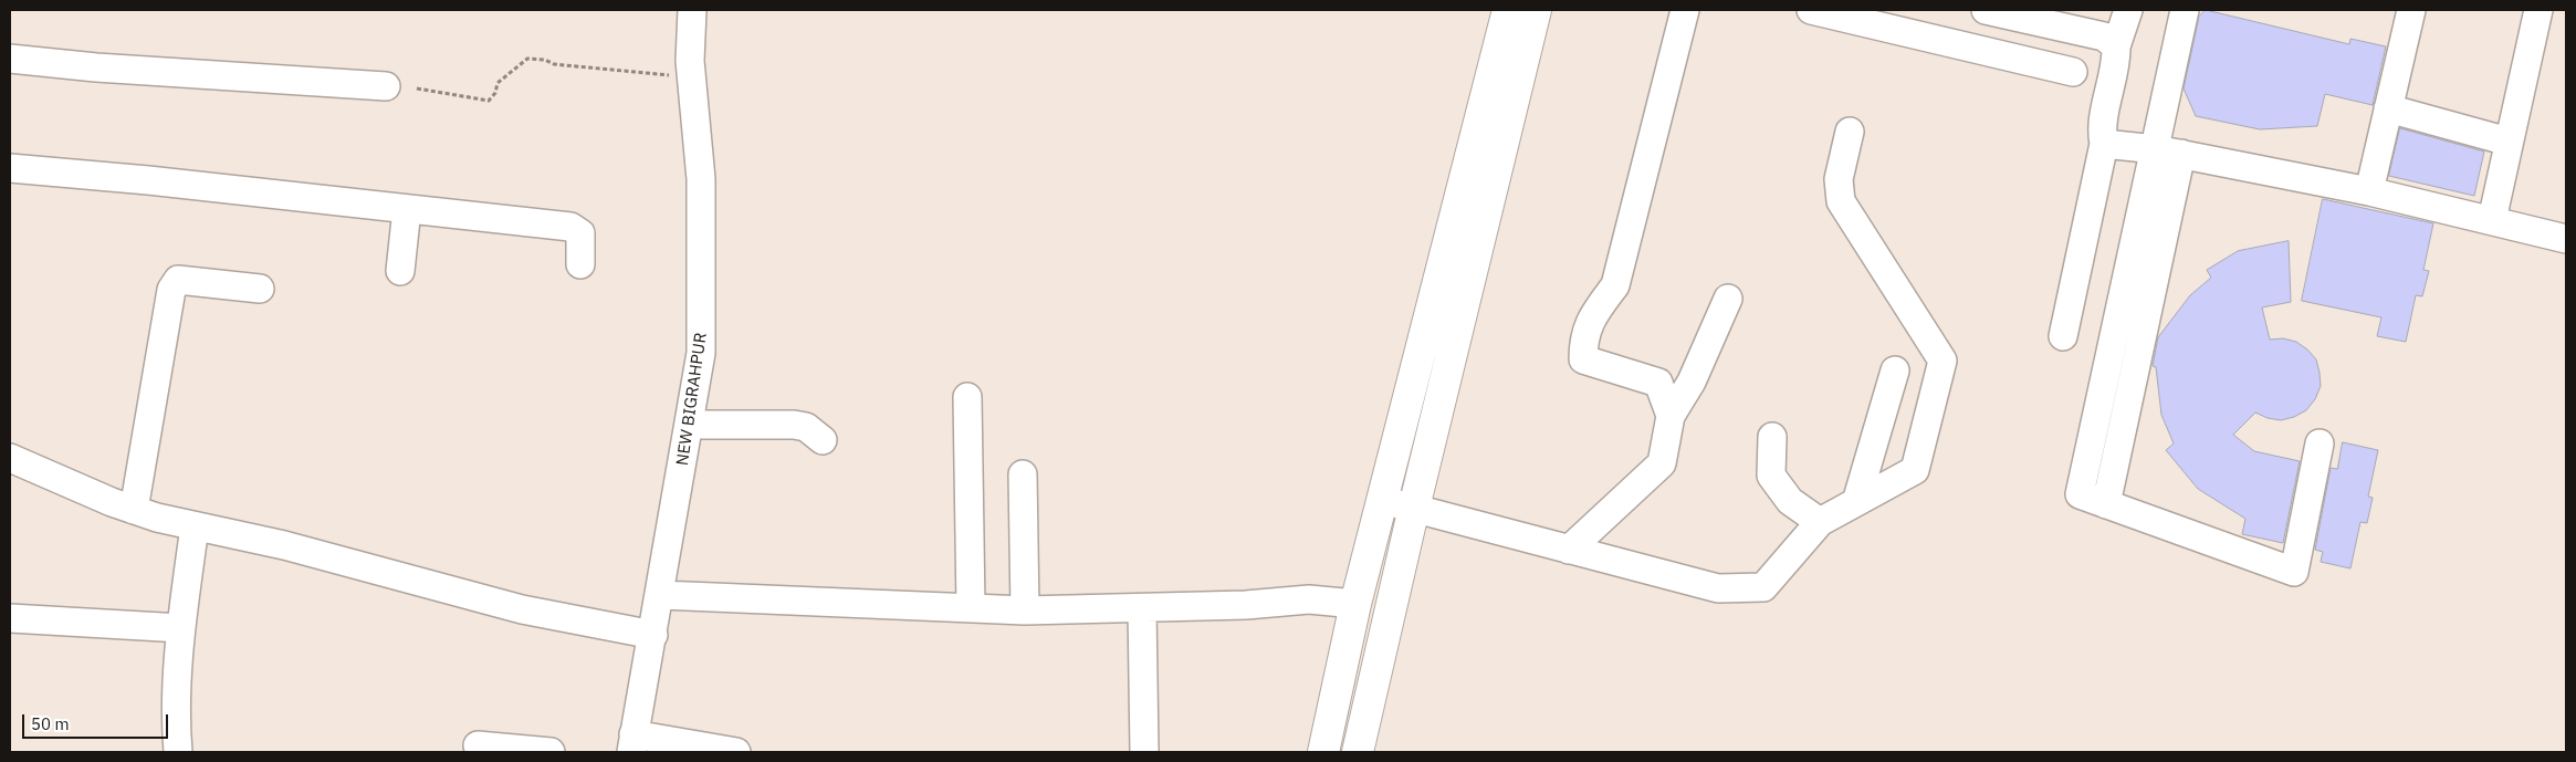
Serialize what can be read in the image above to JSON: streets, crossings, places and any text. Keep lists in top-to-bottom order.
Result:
{
  "streets": {
    "street": ["NEW BIGRAHPUR"]
  },
  "scale_bar": "50 m"
}
